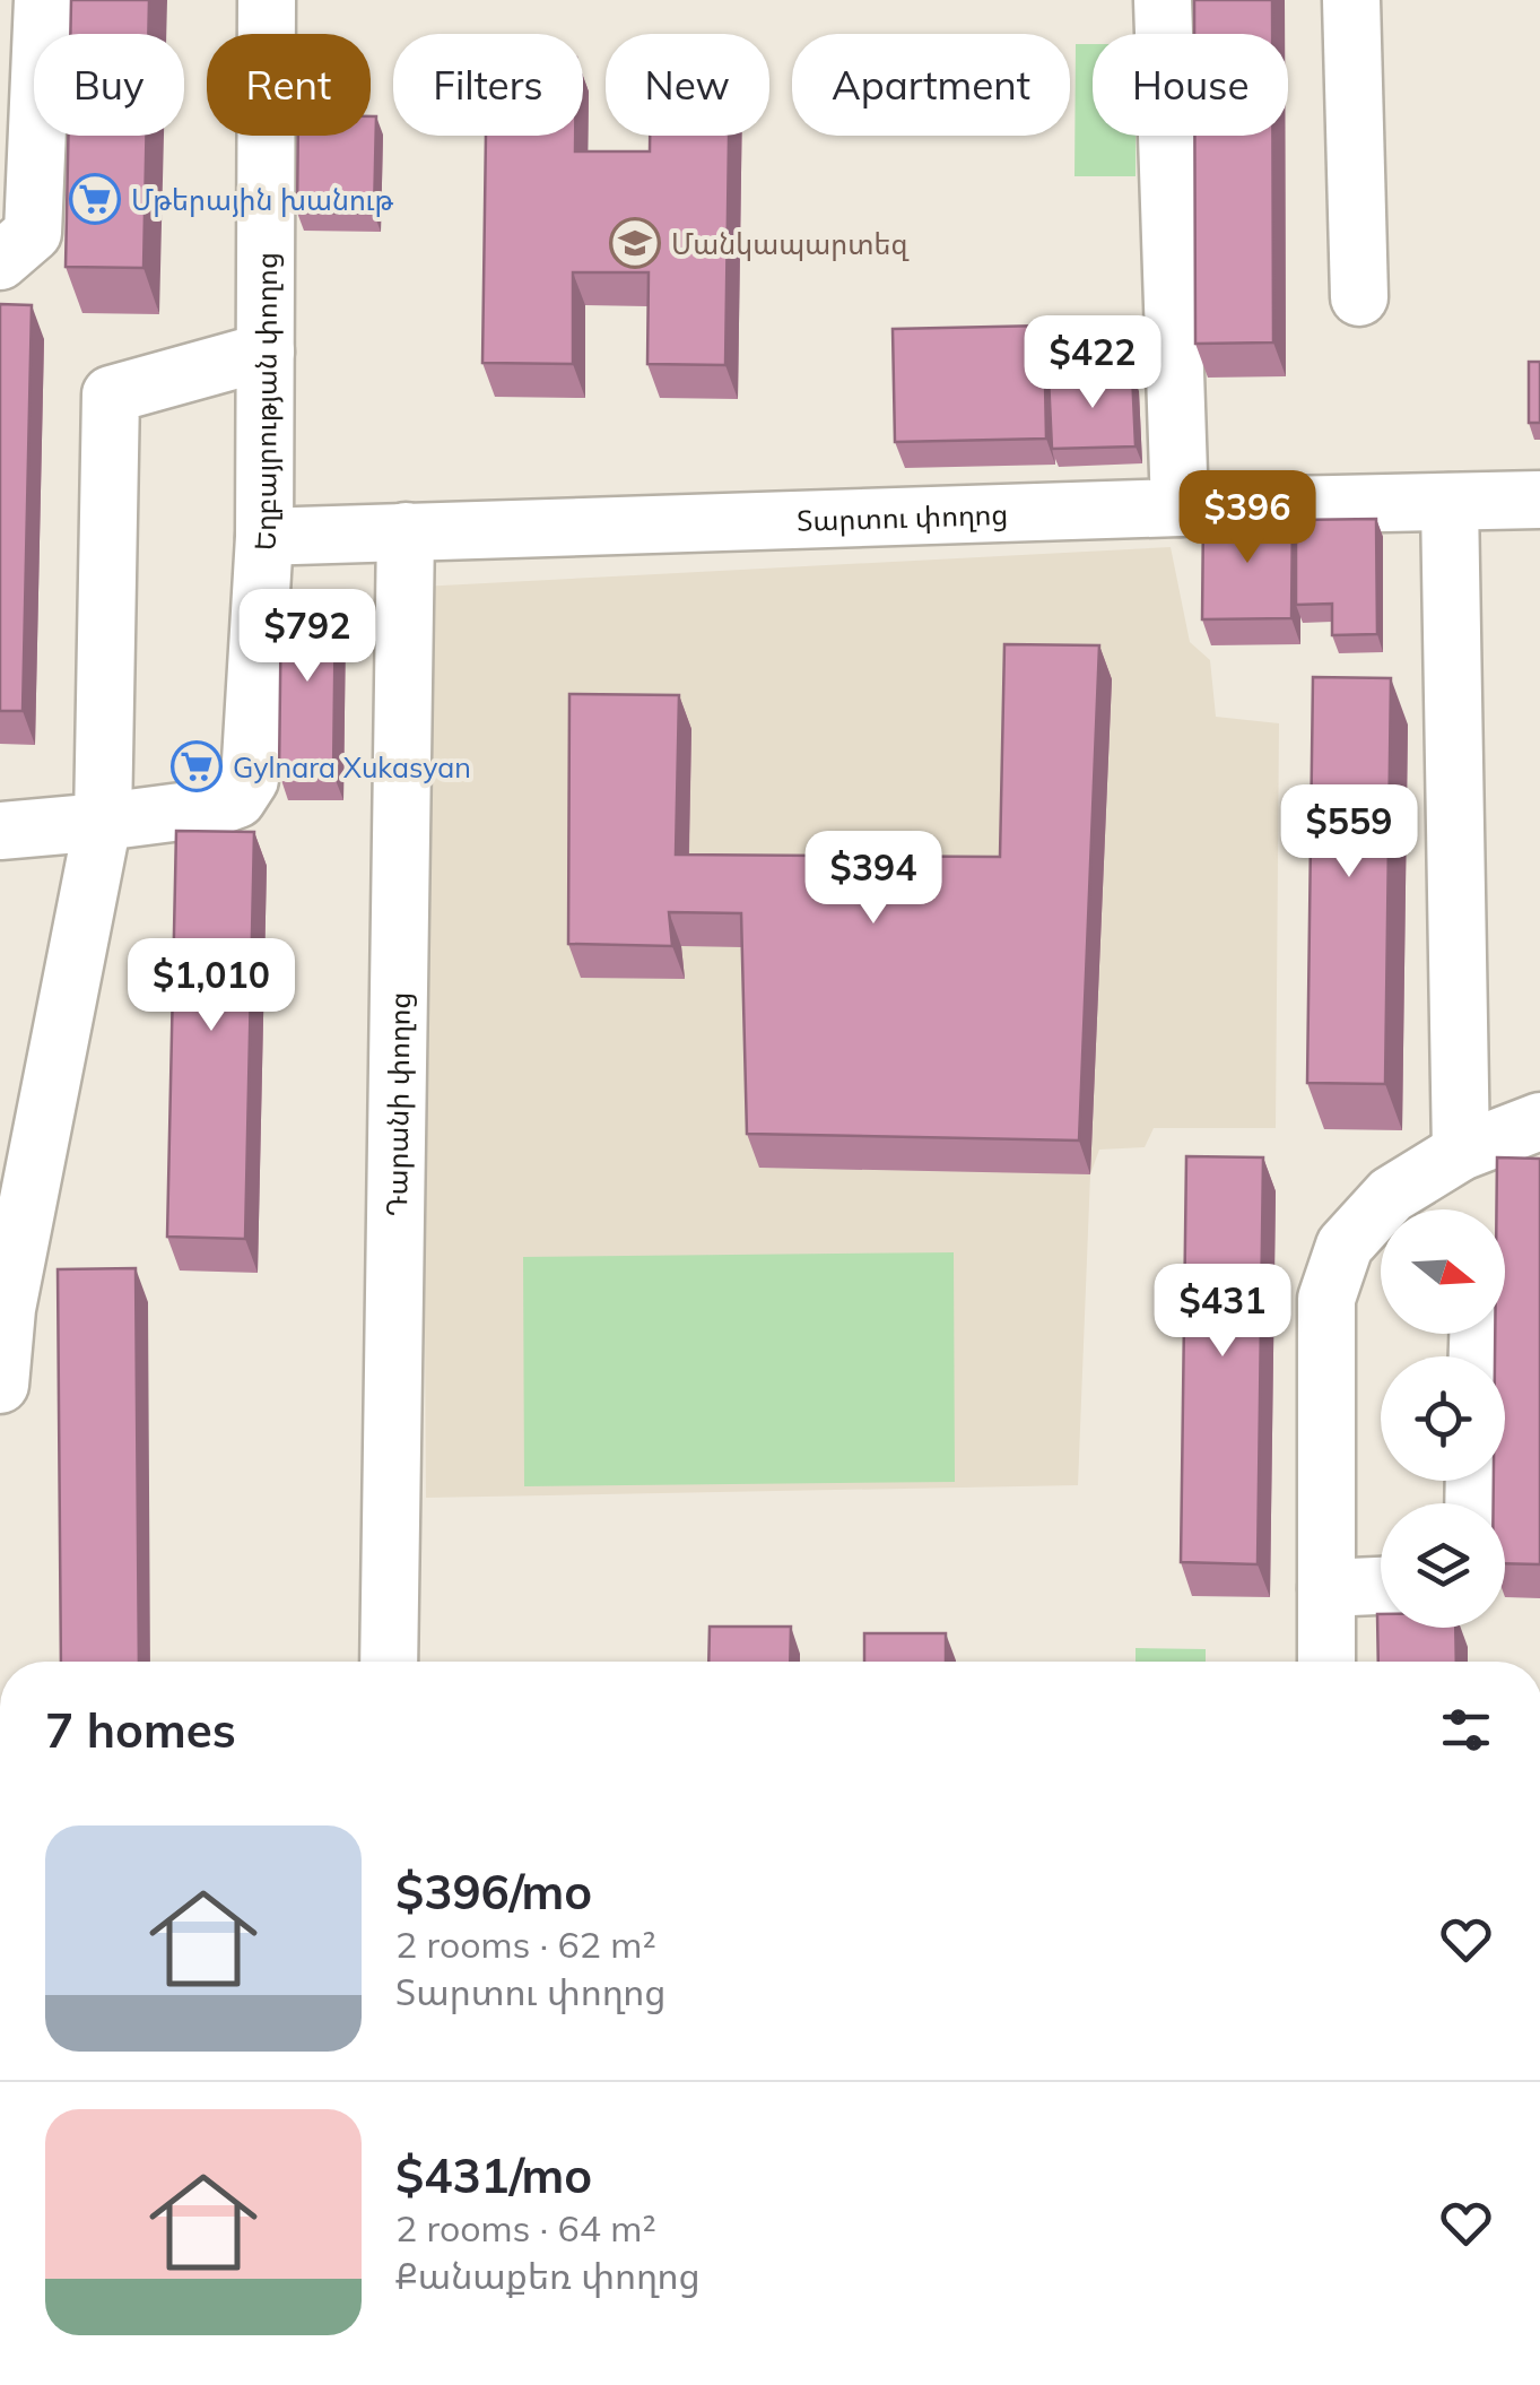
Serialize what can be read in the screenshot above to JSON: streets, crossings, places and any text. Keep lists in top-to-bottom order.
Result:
{
  "streets": {
    "street": ["Եղբայրության փողոց", "Տարտու փողոց", "Դարանի փողոց"]
  },
  "crossings": [
    ["Եղբայրության փողոց", "Տարտու փողոց"],
    ["Տարտու փողոց", "Դարանի փողոց"]
  ],
  "places": {
    "supermarket": ["Մթերային խանութ", "Gylnara Xukasyan"],
    "school or university": ["Մանկապարտեզ"]
  },
  "north": "right",
  "page": {
    "chip": [
      "Buy",
      "Rent",
      "Filters",
      "New",
      "Apartment",
      "House"
    ],
    "price": [
      "$422",
      "$396",
      "$792",
      "$559",
      "$394",
      "$1,010",
      "$431"
    ],
    "heading": "7 homes",
    "list": [
      {
        "name": "$396/mo",
        "note": "2 rooms · 62 m² · Տարտու փողոց"
      },
      {
        "name": "$431/mo",
        "note": "2 rooms · 64 m² · Քանաքեռ փողոց"
      }
    ]
  }
}
